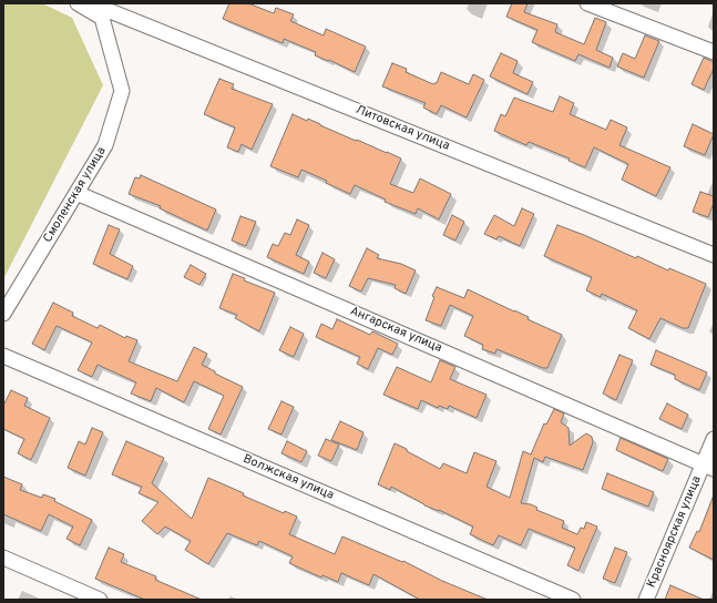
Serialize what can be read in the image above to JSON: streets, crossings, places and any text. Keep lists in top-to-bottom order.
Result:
{
  "streets": {
    "street": [
      "Литовская улица",
      "Смоленская улица",
      "Ангарская улица",
      "Волжская улица",
      "Красноярская улица"
    ]
  },
  "crossings": [
    ["Смоленская улица", "Ангарская улица"],
    ["Ангарская улица", "Красноярская улица"]
  ]
}
